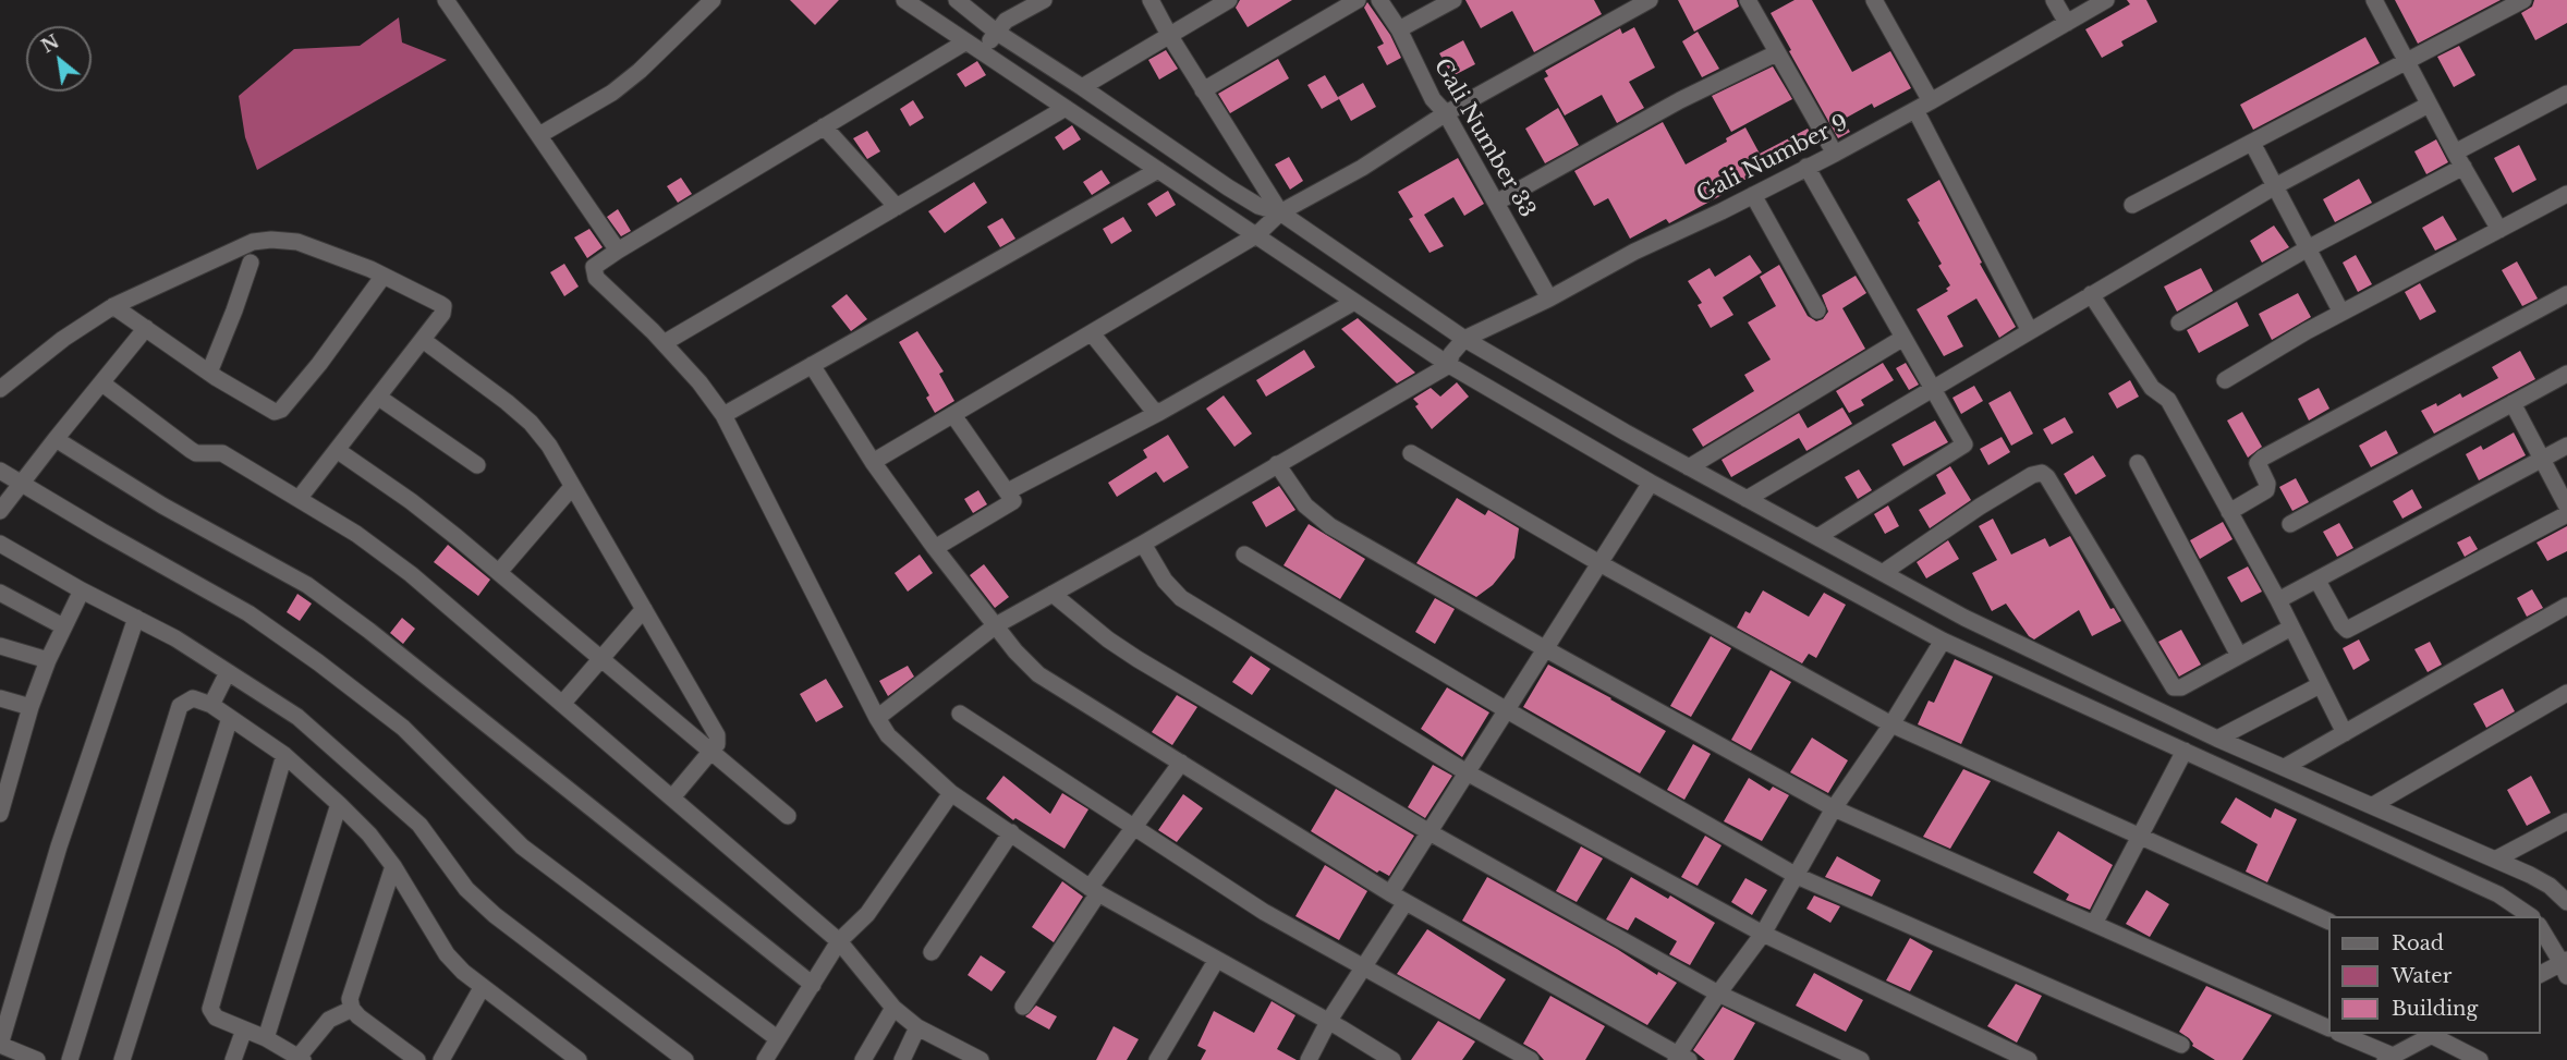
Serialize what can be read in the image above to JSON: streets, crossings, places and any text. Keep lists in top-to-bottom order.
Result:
{
  "streets": {
    "street": ["Gali Number 33", "Gali Number 9"]
  },
  "crossings": [
    ["Gali Number 33", "Gali Number 9"]
  ],
  "legend": ["Road", "Water", "Building"],
  "north": "top left"
}
